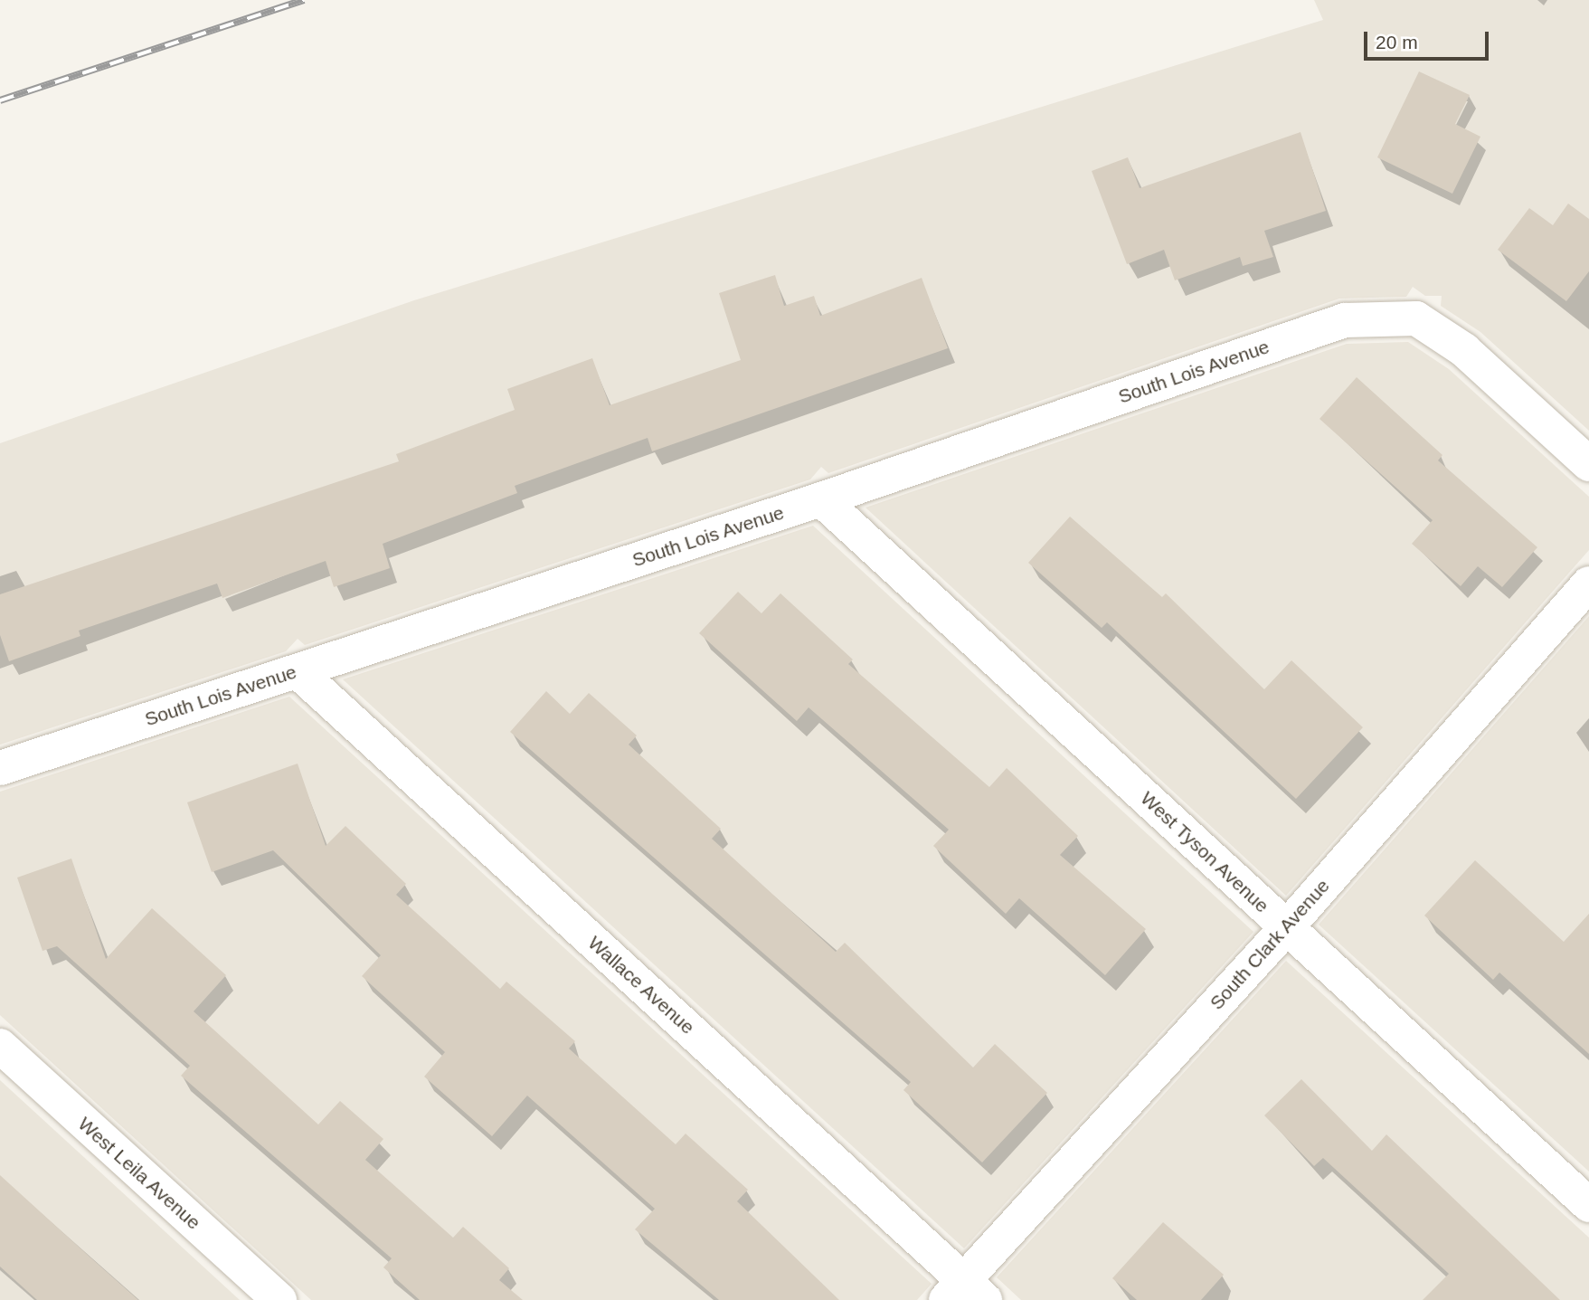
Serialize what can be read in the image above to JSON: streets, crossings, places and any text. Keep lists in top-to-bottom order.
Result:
{
  "streets": {
    "street": [
      "South Lois Avenue",
      "West Tyson Avenue",
      "South Clark Avenue",
      "Wallace Avenue",
      "West Leila Avenue"
    ]
  },
  "crossings": [
    ["South Lois Avenue", "West Tyson Avenue"],
    ["South Lois Avenue", "Wallace Avenue"],
    ["West Tyson Avenue", "South Clark Avenue"],
    ["South Clark Avenue", "Wallace Avenue"]
  ],
  "scale_bar": "20 m"
}
